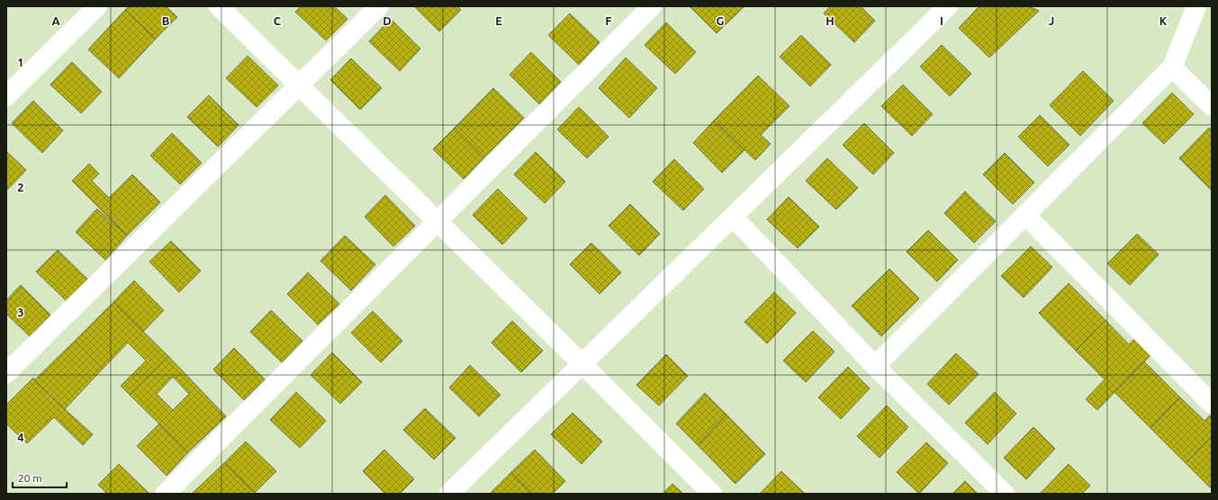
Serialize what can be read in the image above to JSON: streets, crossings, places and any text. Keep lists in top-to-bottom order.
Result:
{
  "scale_bar": "20 m",
  "grid": {
    "columns": [
      "A",
      "B",
      "C",
      "D",
      "E",
      "F",
      "G",
      "H",
      "I",
      "J",
      "K"
    ],
    "rows": [
      "1",
      "2",
      "3",
      "4"
    ]
  }
}
